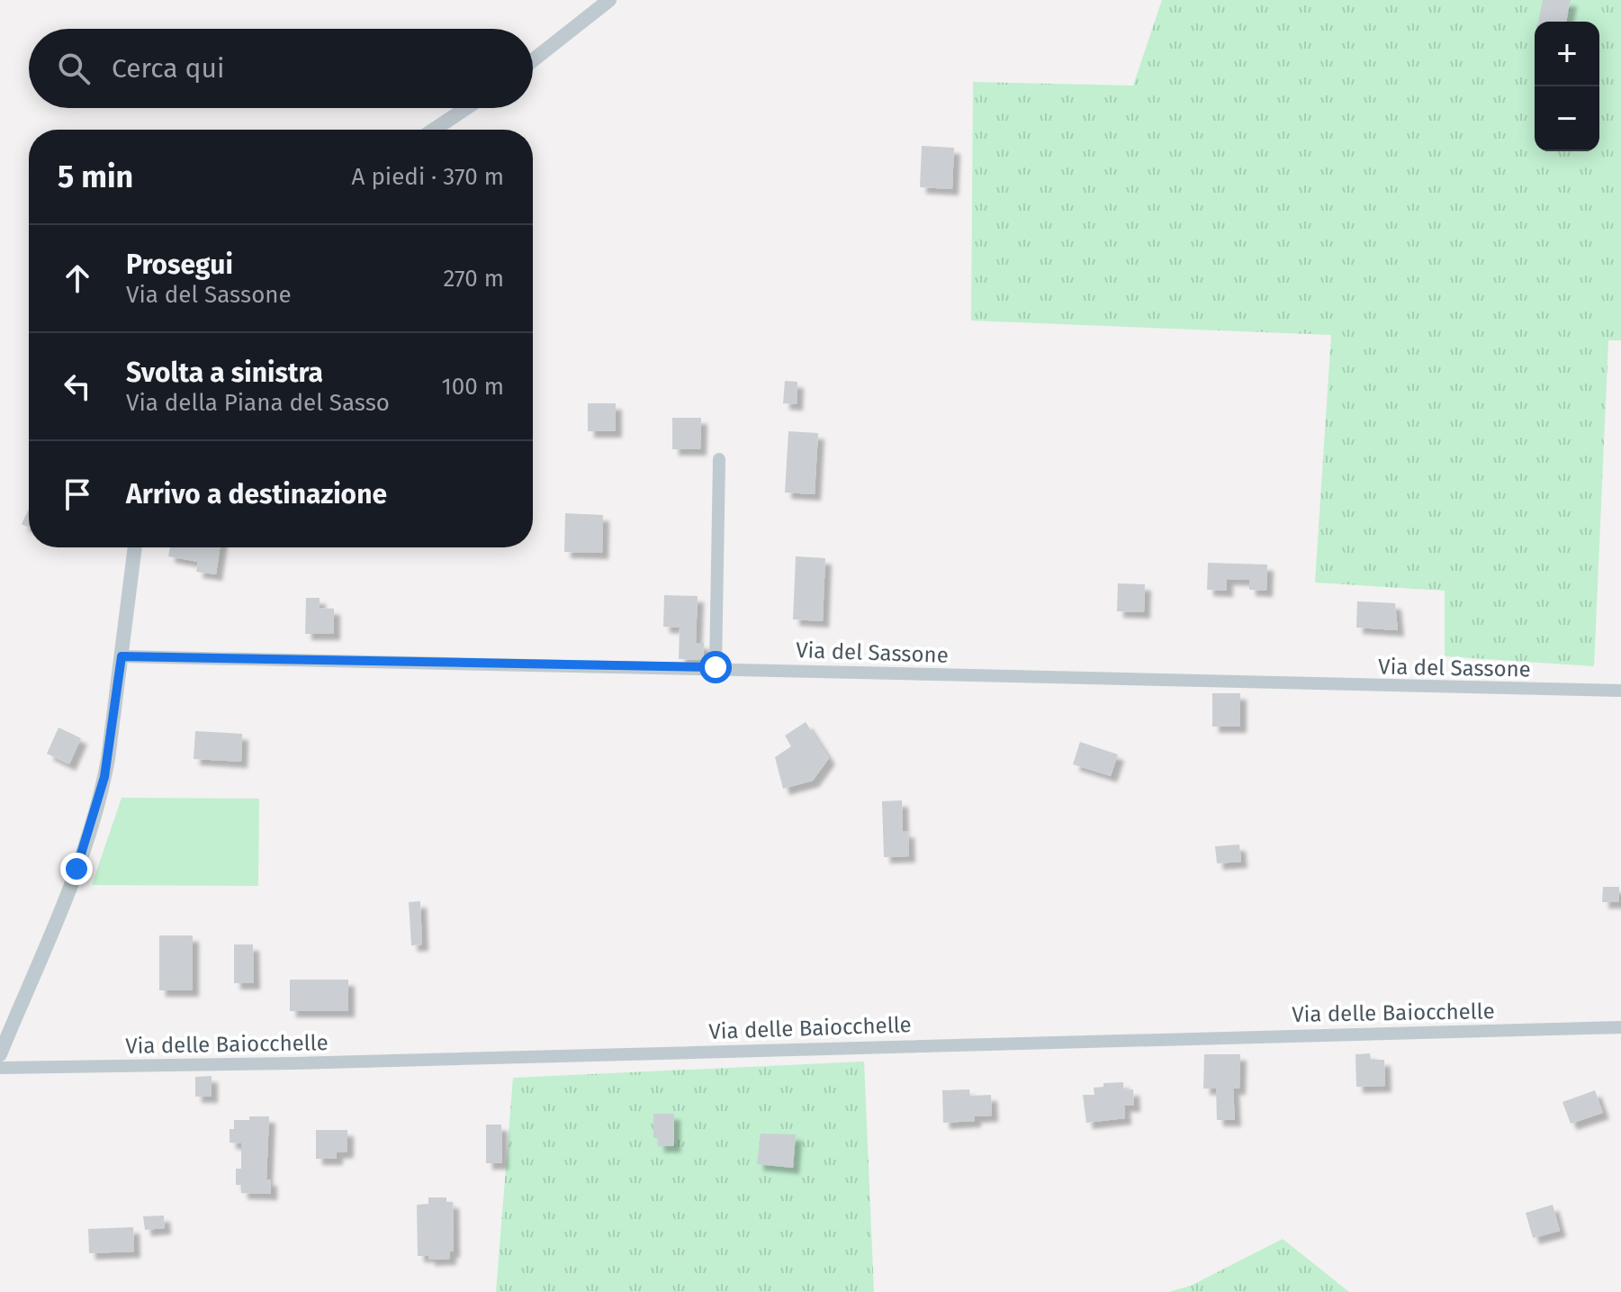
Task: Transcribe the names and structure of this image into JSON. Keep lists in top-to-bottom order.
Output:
{
  "streets": {
    "street": ["Via del Sassone", "Via delle Baiocchelle"]
  },
  "page": {
    "map_buttons": ["+", "−"],
    "search": "Cerca qui",
    "heading": ["5 min", "A piedi · 370 m"],
    "list": [
      ["Prosegui", "Via del Sassone", "270 m"],
      ["Svolta a sinistra", "Via della Piana del Sasso", "100 m"],
      "Arrivo a destinazione"
    ]
  }
}
